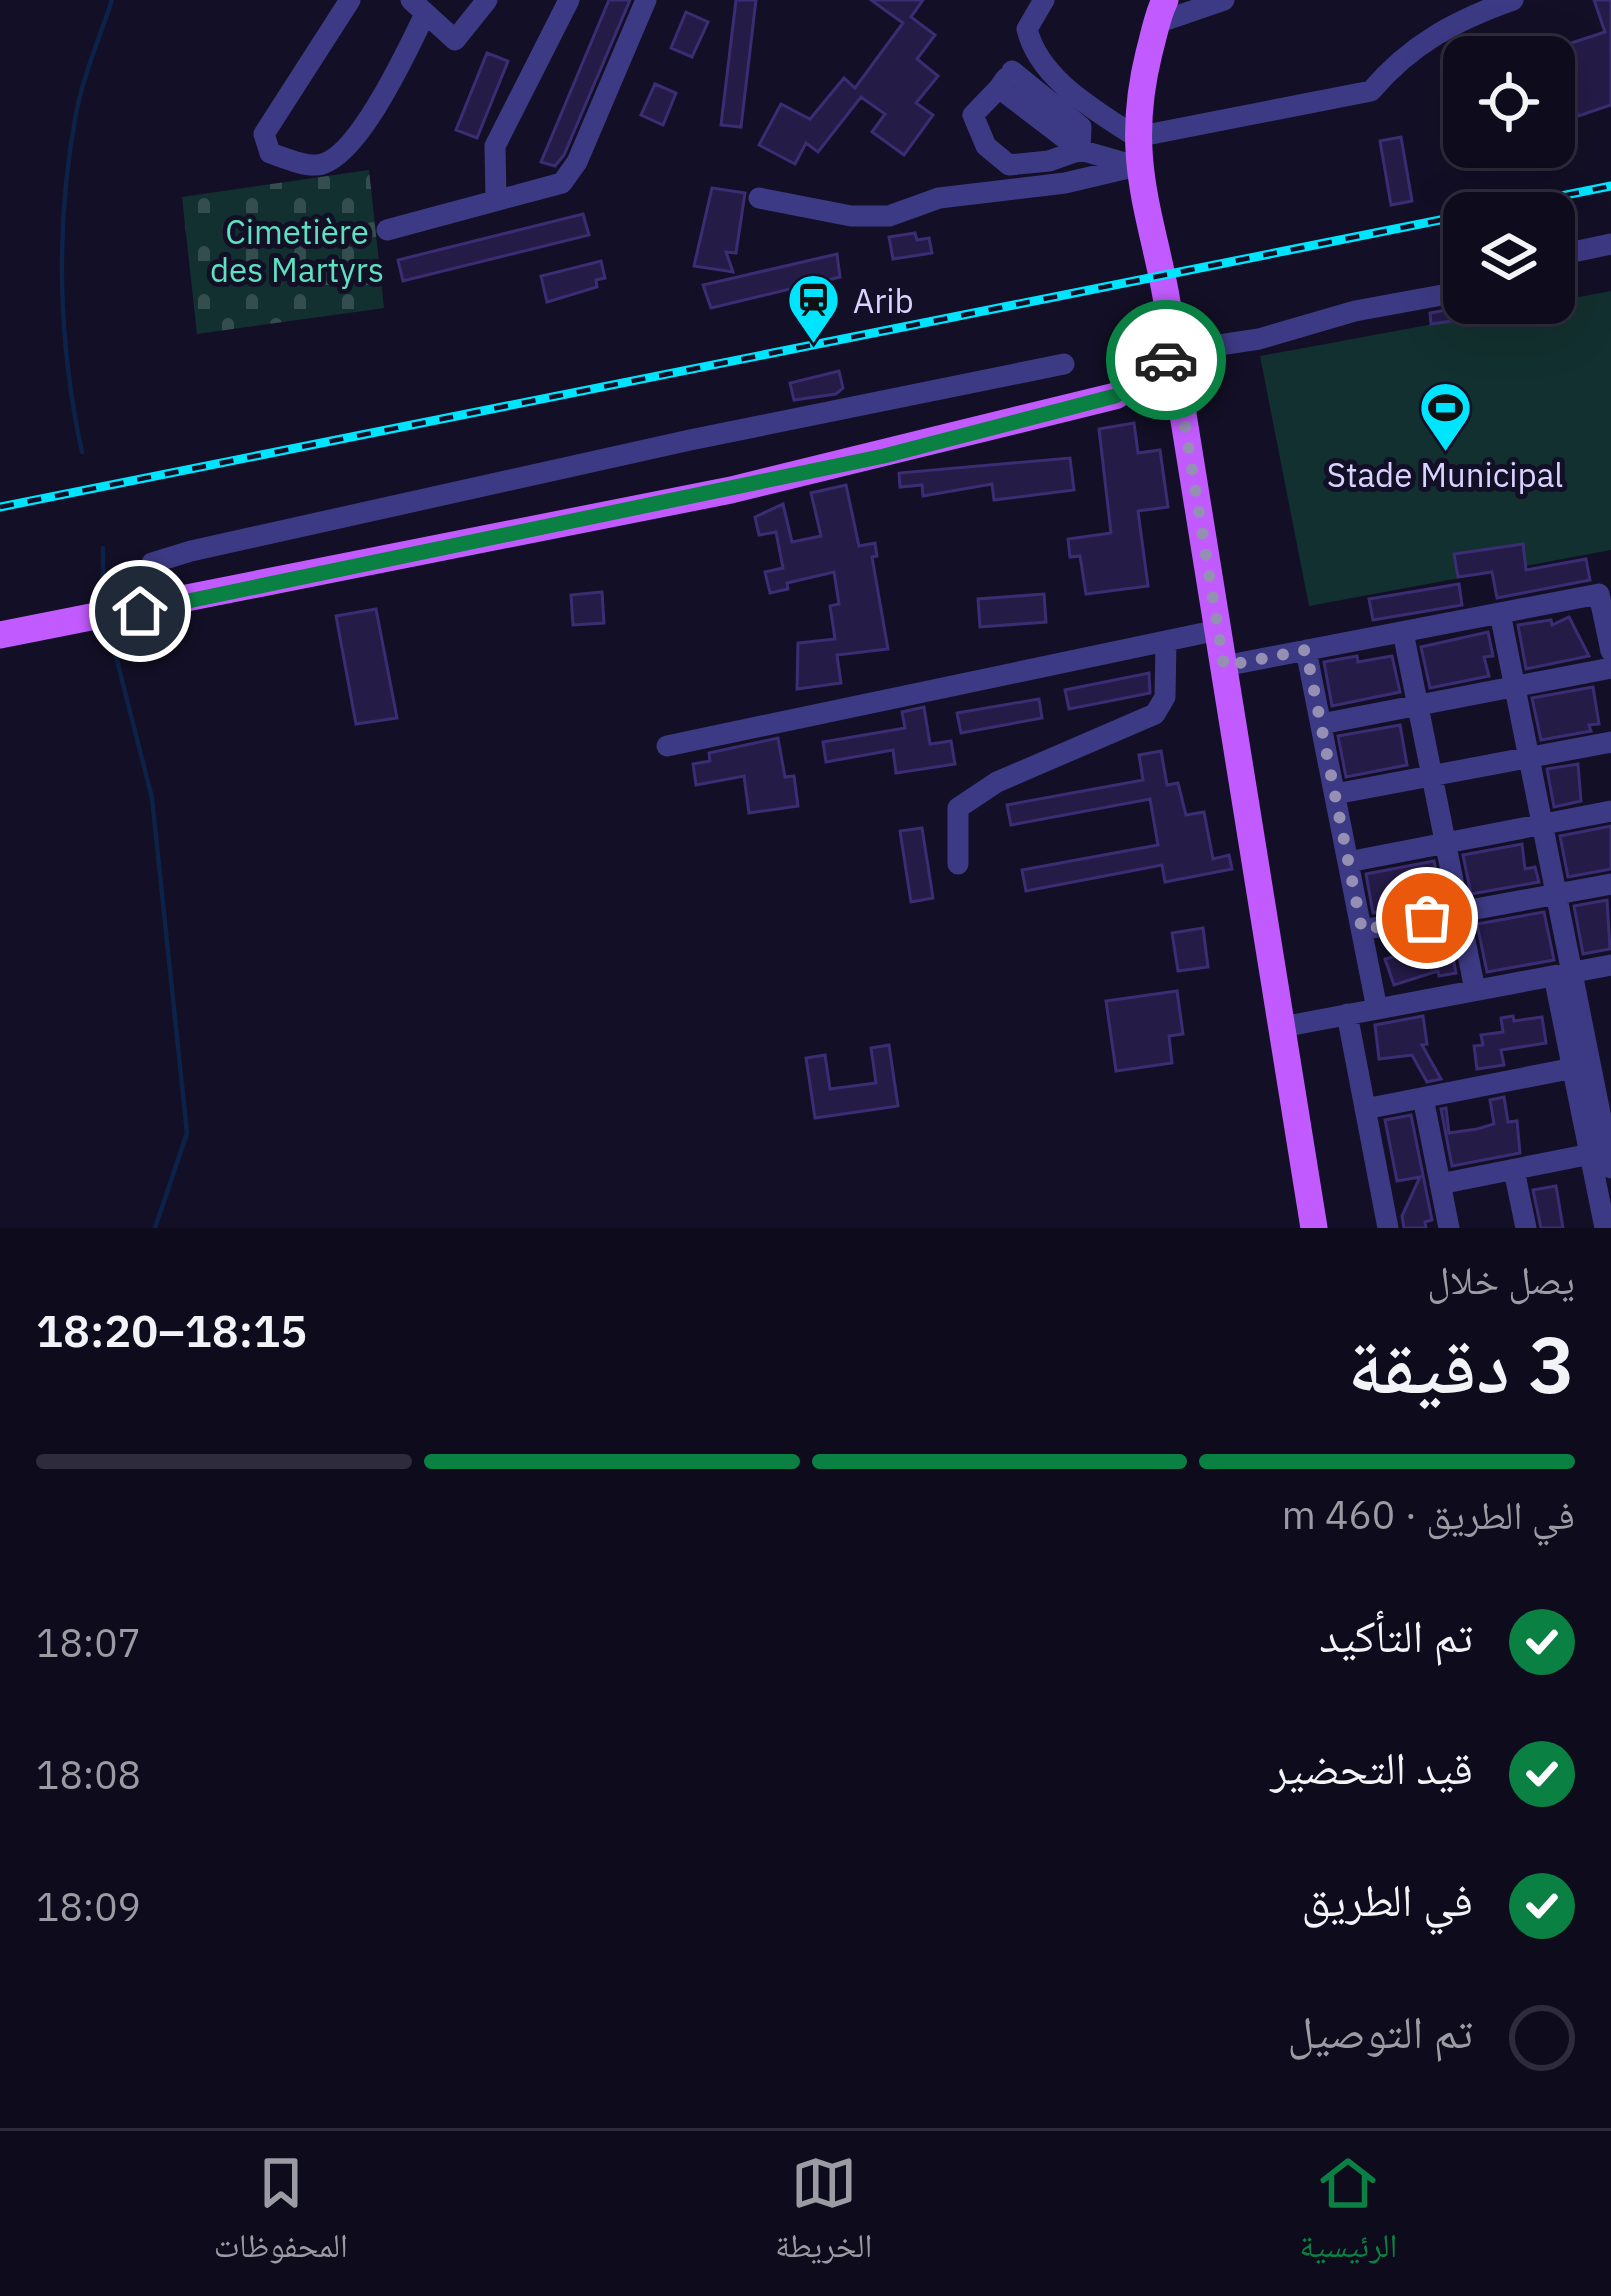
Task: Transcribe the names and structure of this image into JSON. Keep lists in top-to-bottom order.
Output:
{
  "parks": ["Cimetière des Martyrs"],
  "places": {
    "station": ["Arib"],
    "sports": ["Stade Municipal"]
  },
  "page": {
    "heading": ["3 دقيقة", "يصل خلال", "18:15–18:20"],
    "bar": "في الطريق · 460 m",
    "list": [
      ["تم التأكيد", "18:07"],
      ["قيد التحضير", "18:08"],
      ["في الطريق", "18:09"],
      "تم التوصيل"
    ],
    "tabs": ["الرئيسية", "الخريطة", "المحفوظات"]
  }
}
